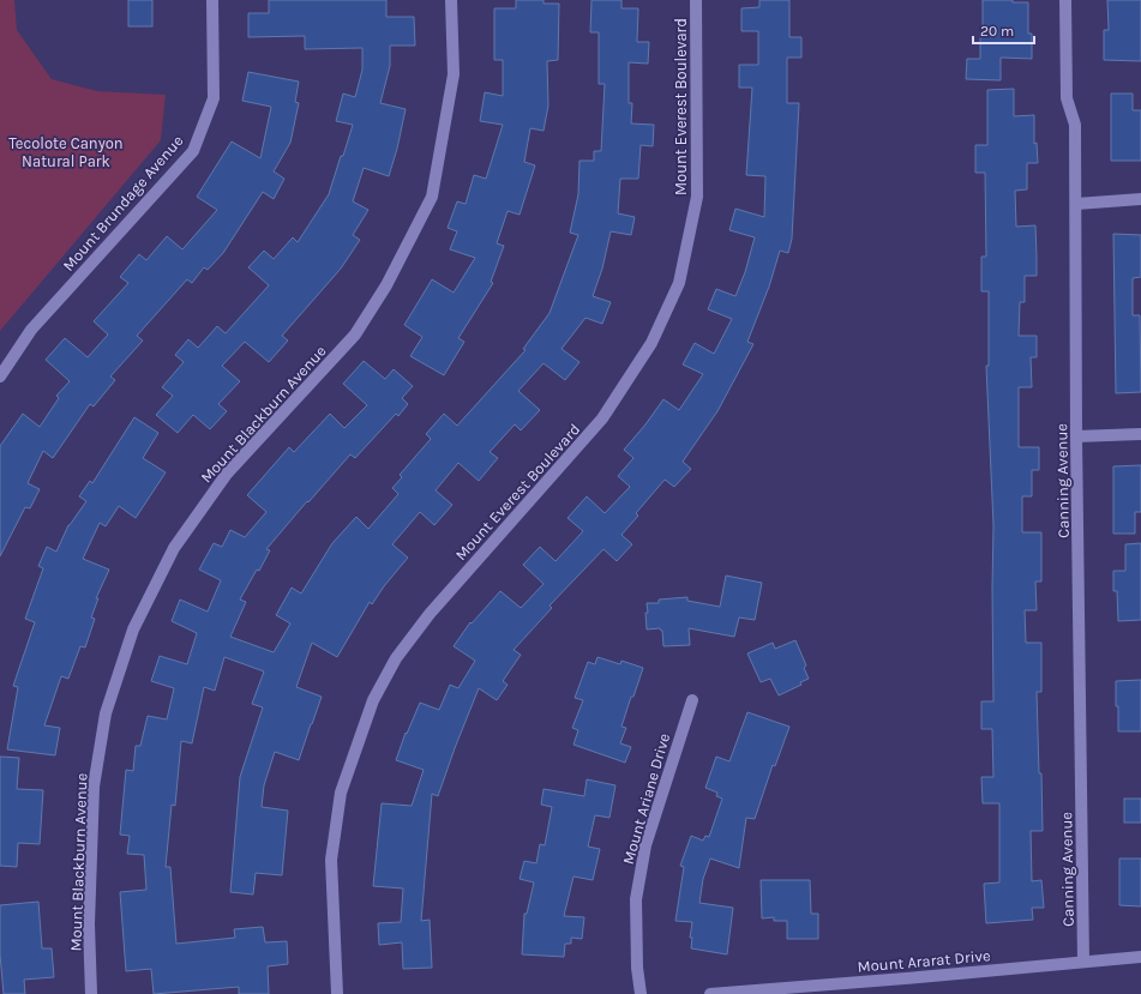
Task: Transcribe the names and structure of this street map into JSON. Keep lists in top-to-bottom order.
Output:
{
  "streets": {
    "street": [
      "Mount Everest Boulevard",
      "Mount Brundage Avenue",
      "Mount Blackburn Avenue",
      "Canning Avenue",
      "Mount Ariane Drive",
      "Mount Ararat Drive"
    ]
  },
  "crossings": [
    ["Canning Avenue", "Mount Ararat Drive"]
  ],
  "parks": ["Tecolote Canyon Natural Park"],
  "scale_bar": "20 m"
}
